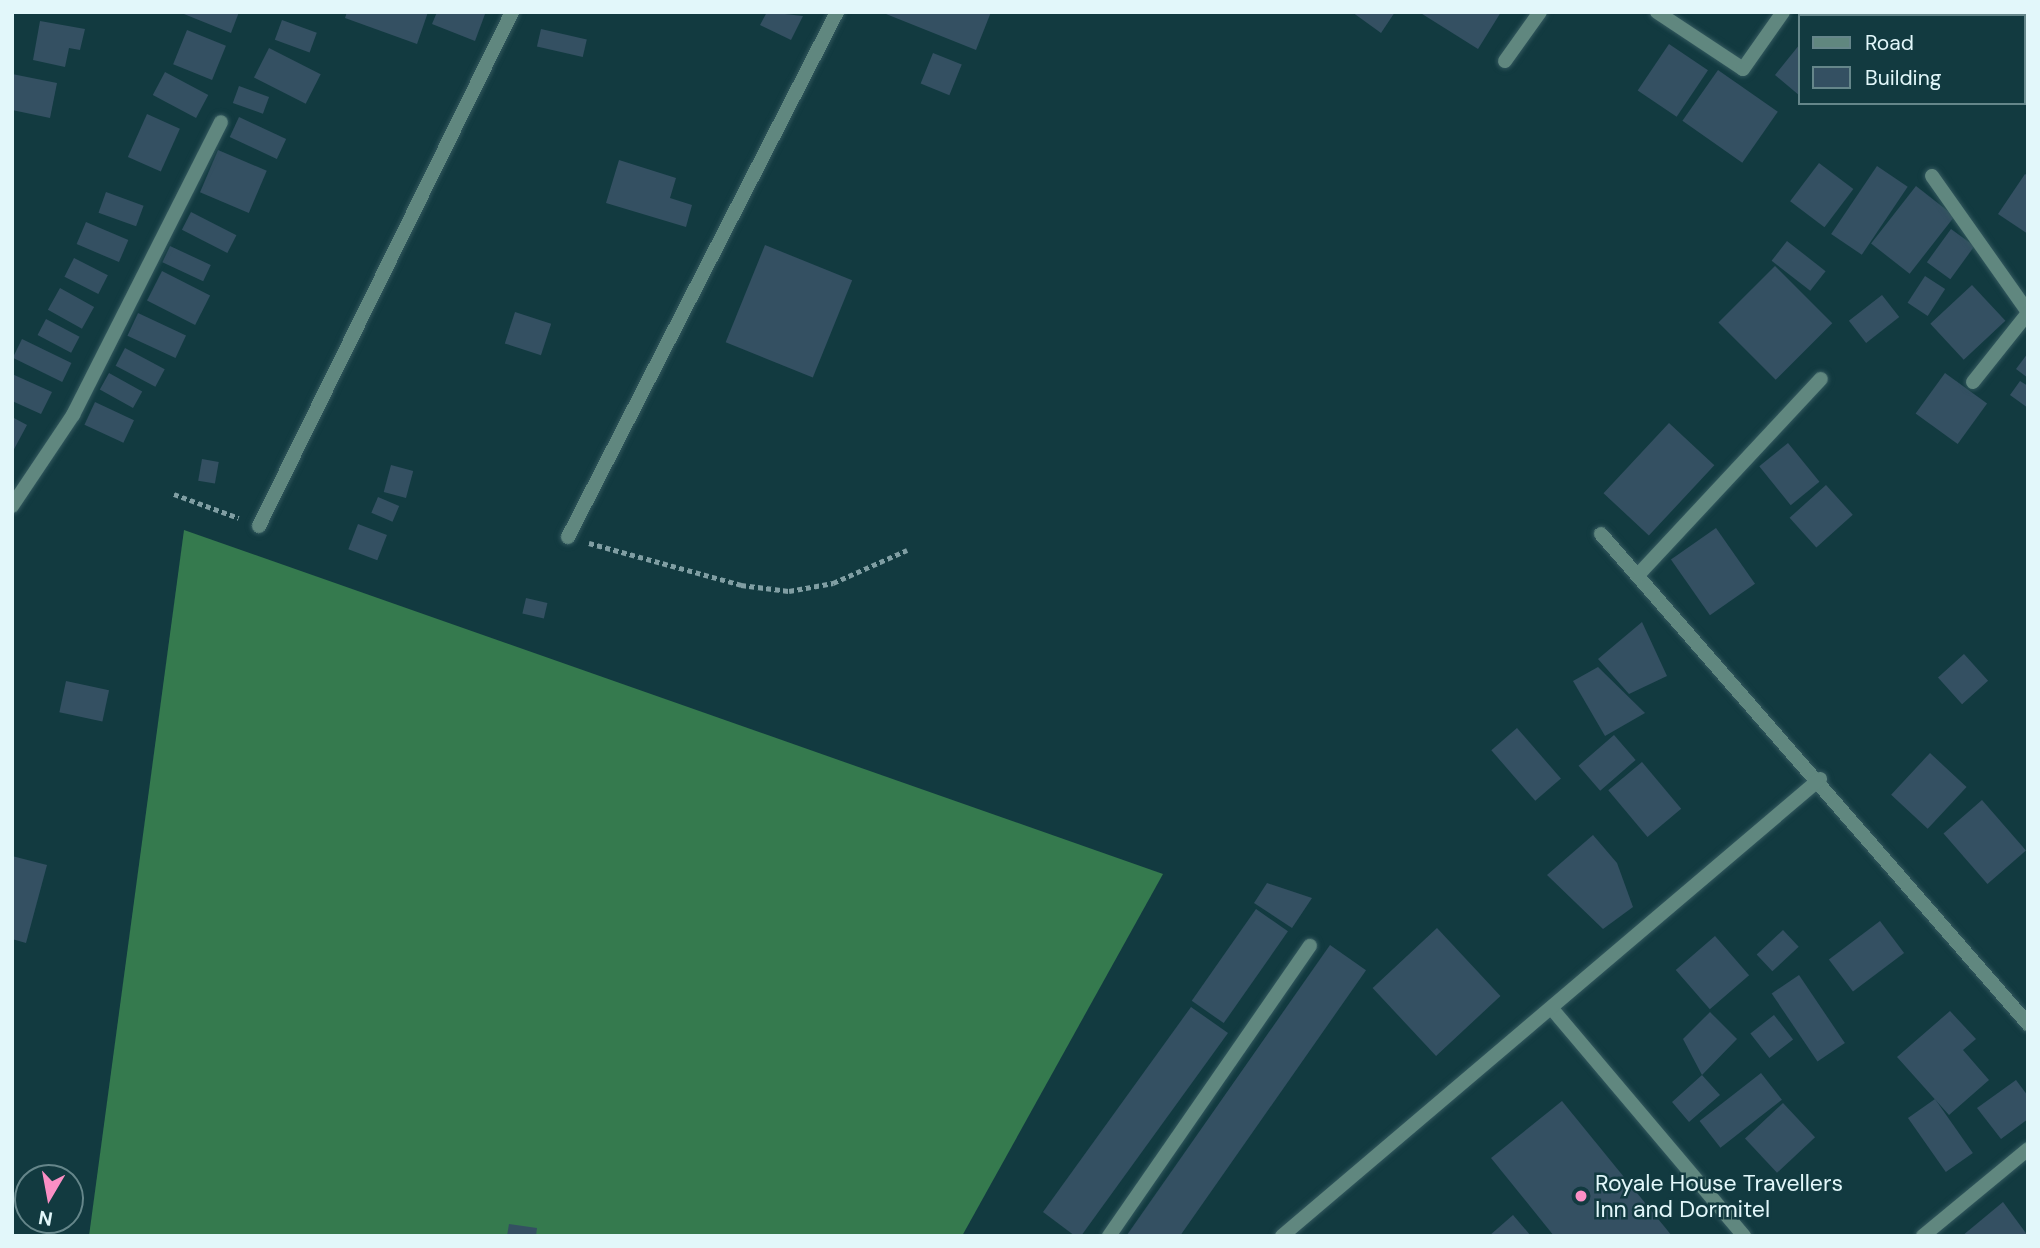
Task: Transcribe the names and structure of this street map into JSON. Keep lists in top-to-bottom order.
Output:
{
  "places": ["Royale House Travellers Inn and Dormitel"],
  "legend": ["Road", "Building"],
  "north": "bottom"
}
